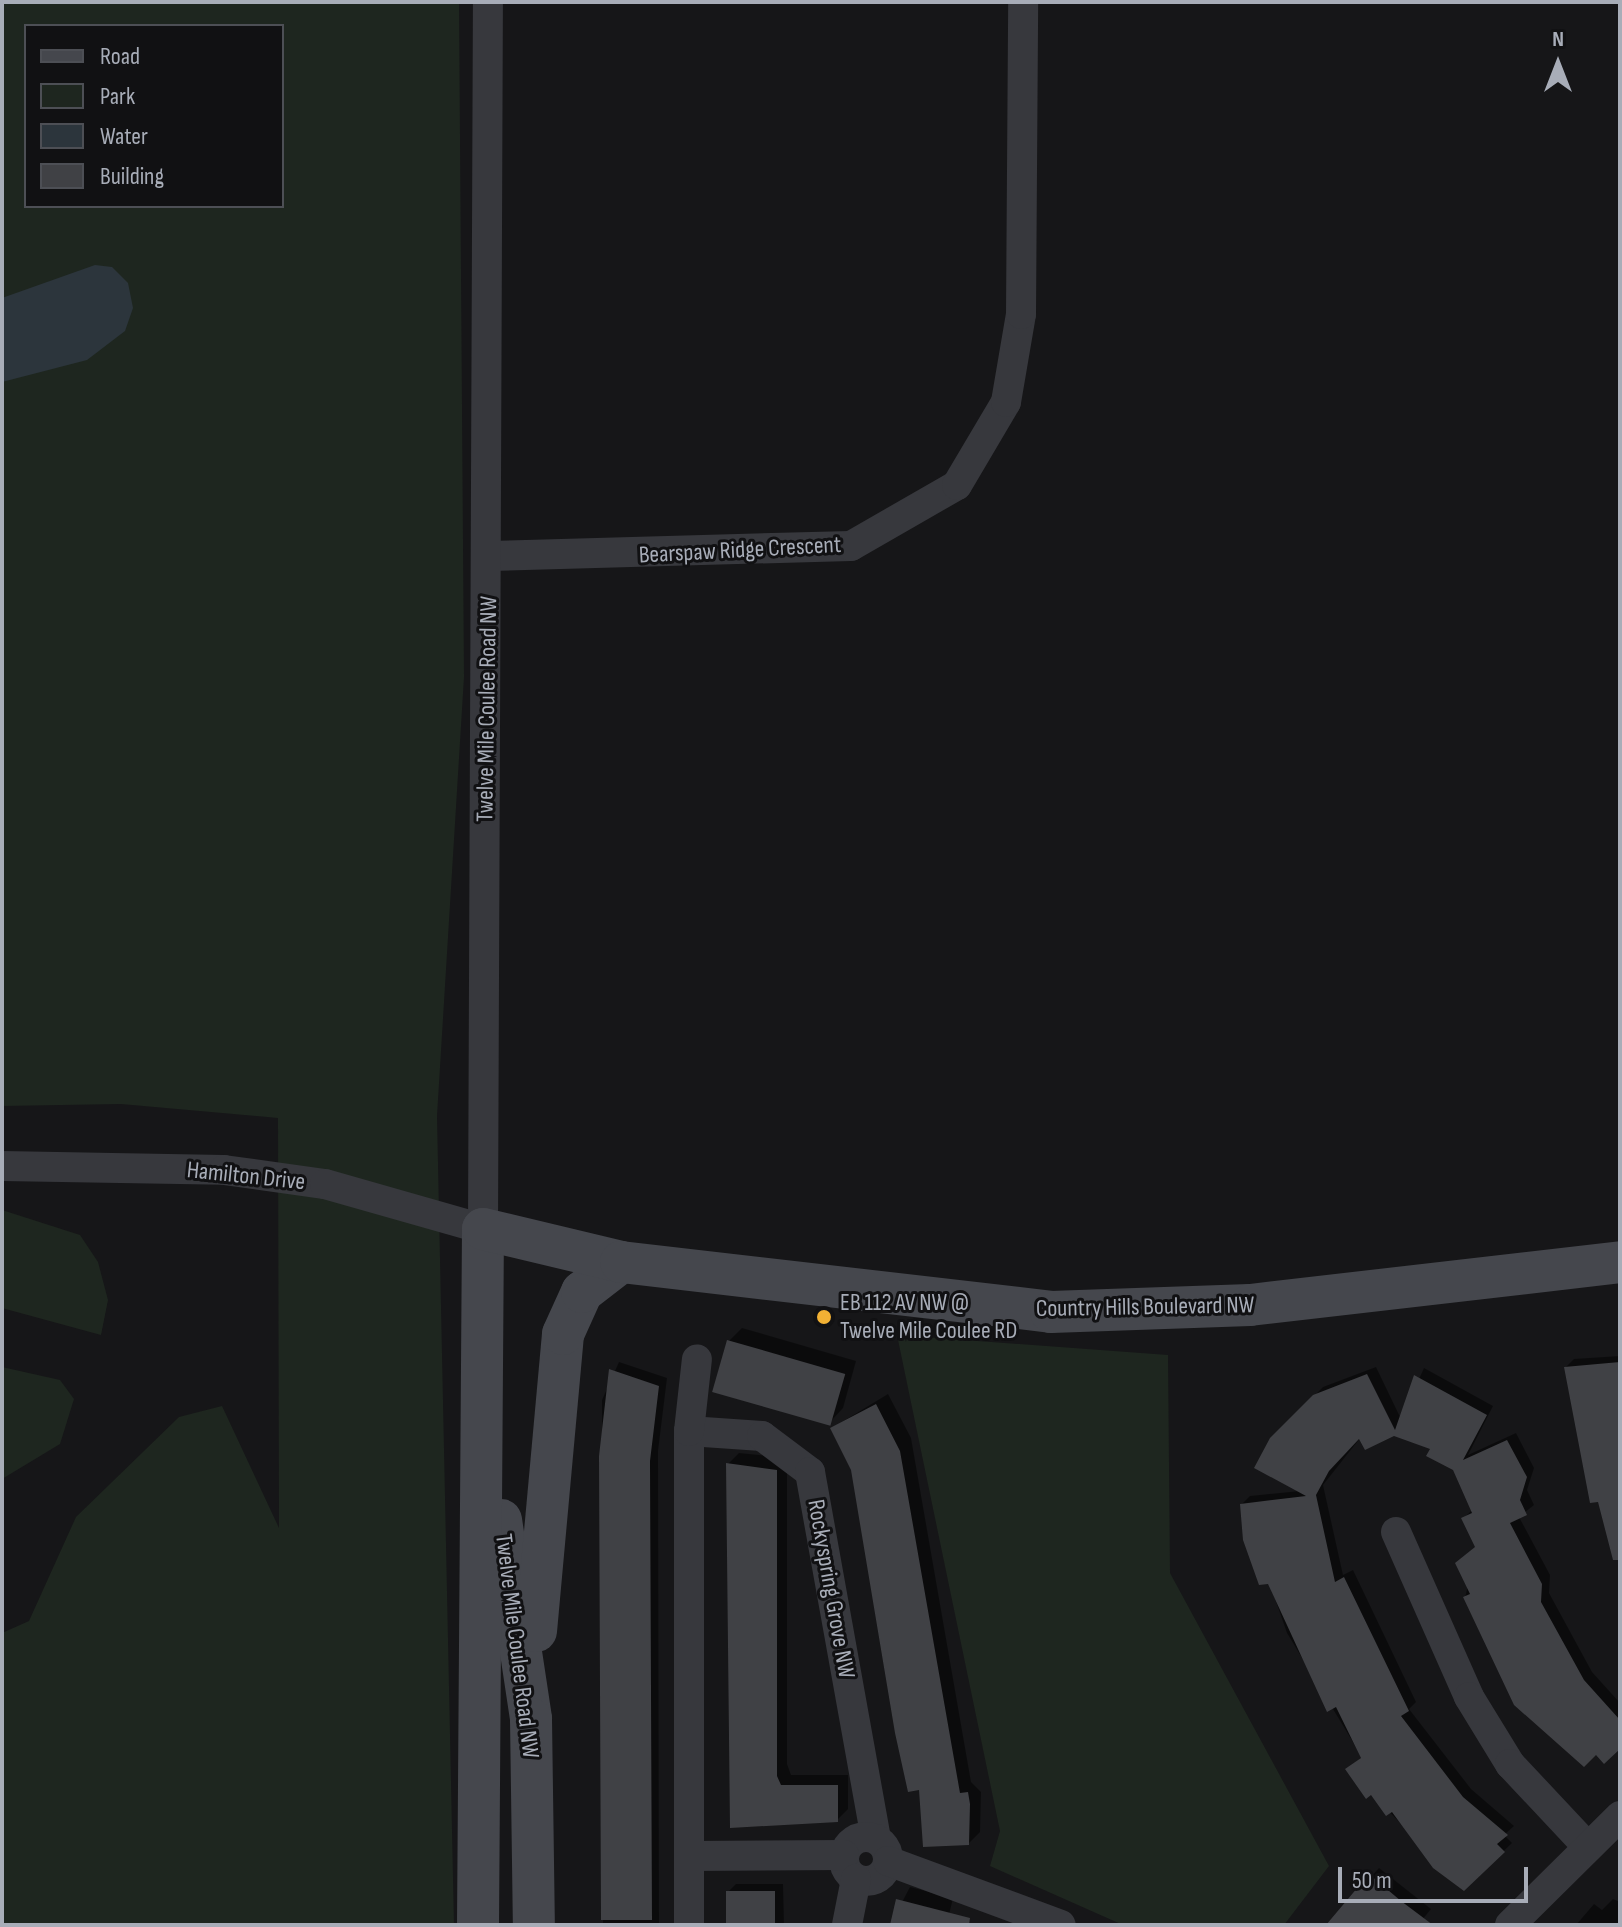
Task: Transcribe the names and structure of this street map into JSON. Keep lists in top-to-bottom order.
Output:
{
  "streets": {
    "main road": ["Twelve Mile Coulee Road NW", "Country Hills Boulevard NW"],
    "street": ["Bearspaw Ridge Crescent", "Hamilton Drive", "Rockyspring Grove NW"]
  },
  "crossings": [
    ["Bearspaw Ridge Crescent", "Twelve Mile Coulee Road NW"],
    ["Twelve Mile Coulee Road NW", "Hamilton Drive"],
    ["Twelve Mile Coulee Road NW", "Country Hills Boulevard NW"],
    ["Hamilton Drive", "Country Hills Boulevard NW"]
  ],
  "places": ["EB 112 AV NW @ Twelve Mile Coulee RD"],
  "legend": [
    "Road",
    "Park",
    "Water",
    "Building"
  ],
  "scale_bar": "50 m",
  "north": "top"
}
